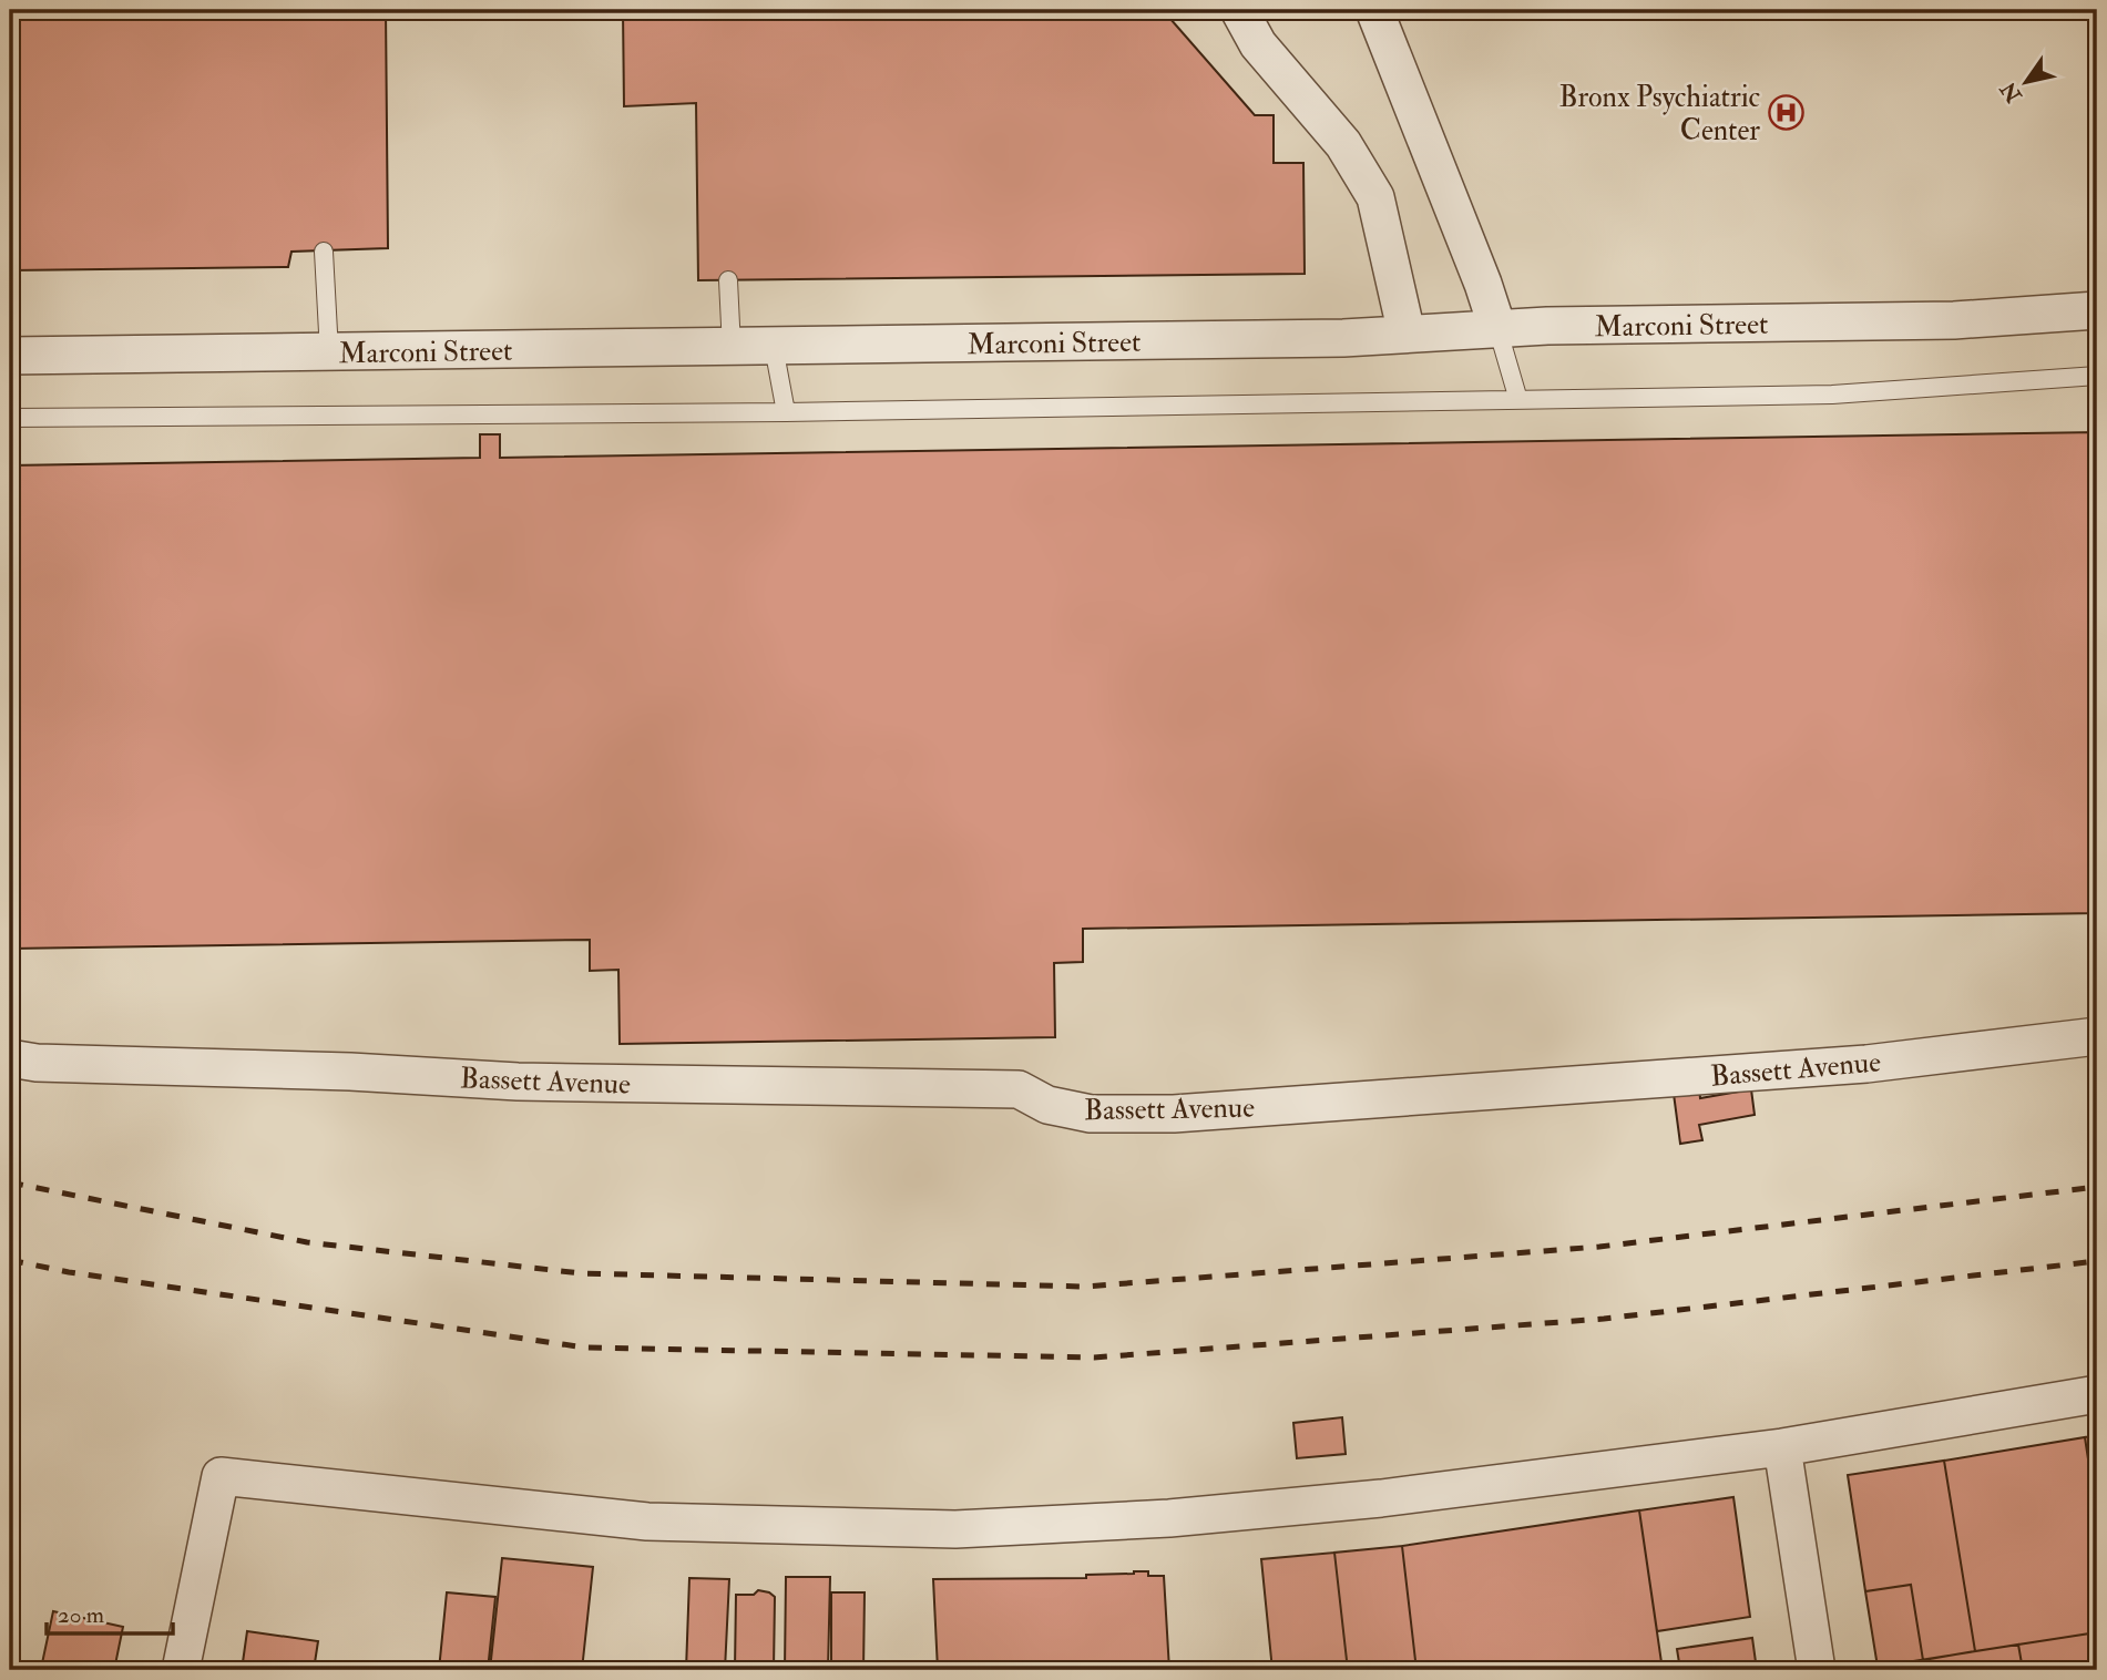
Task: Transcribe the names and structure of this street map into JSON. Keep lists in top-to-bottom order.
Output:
{
  "streets": {
    "street": ["Marconi Street", "Bassett Avenue"]
  },
  "places": {
    "hospital": ["Bronx Psychiatric Center"]
  },
  "scale_bar": "20 m",
  "north": "bottom left"
}
